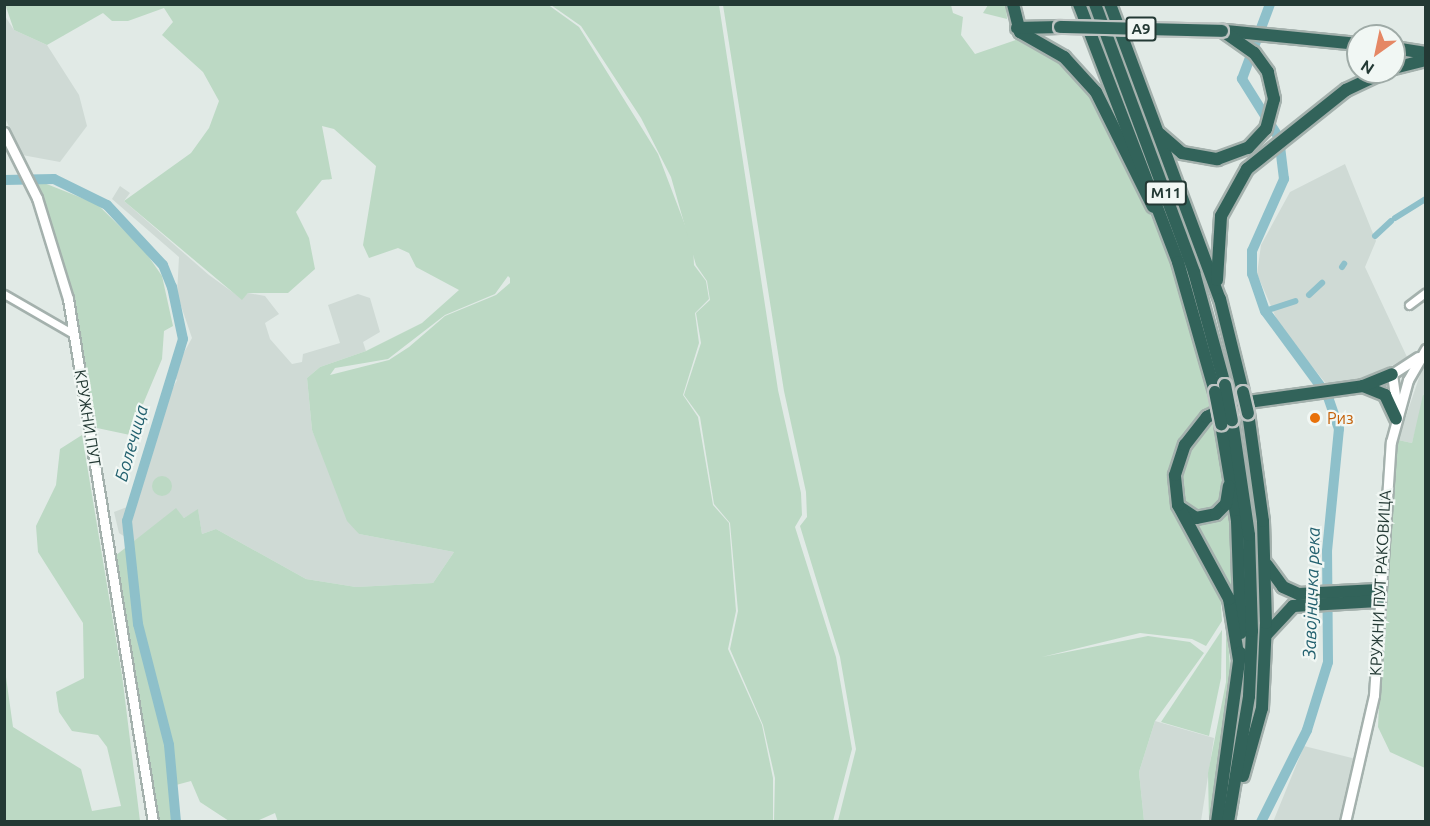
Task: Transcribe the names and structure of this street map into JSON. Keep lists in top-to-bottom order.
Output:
{
  "streets": {
    "highway": ["A9", "M11"],
    "main road": ["КРУЖНИ ПУТ", "КРУЖНИ ПУТ РАКОВИЦА"]
  },
  "water": ["Болечица", "Завојничка река"],
  "places": ["Риз"],
  "north": "bottom left"
}
